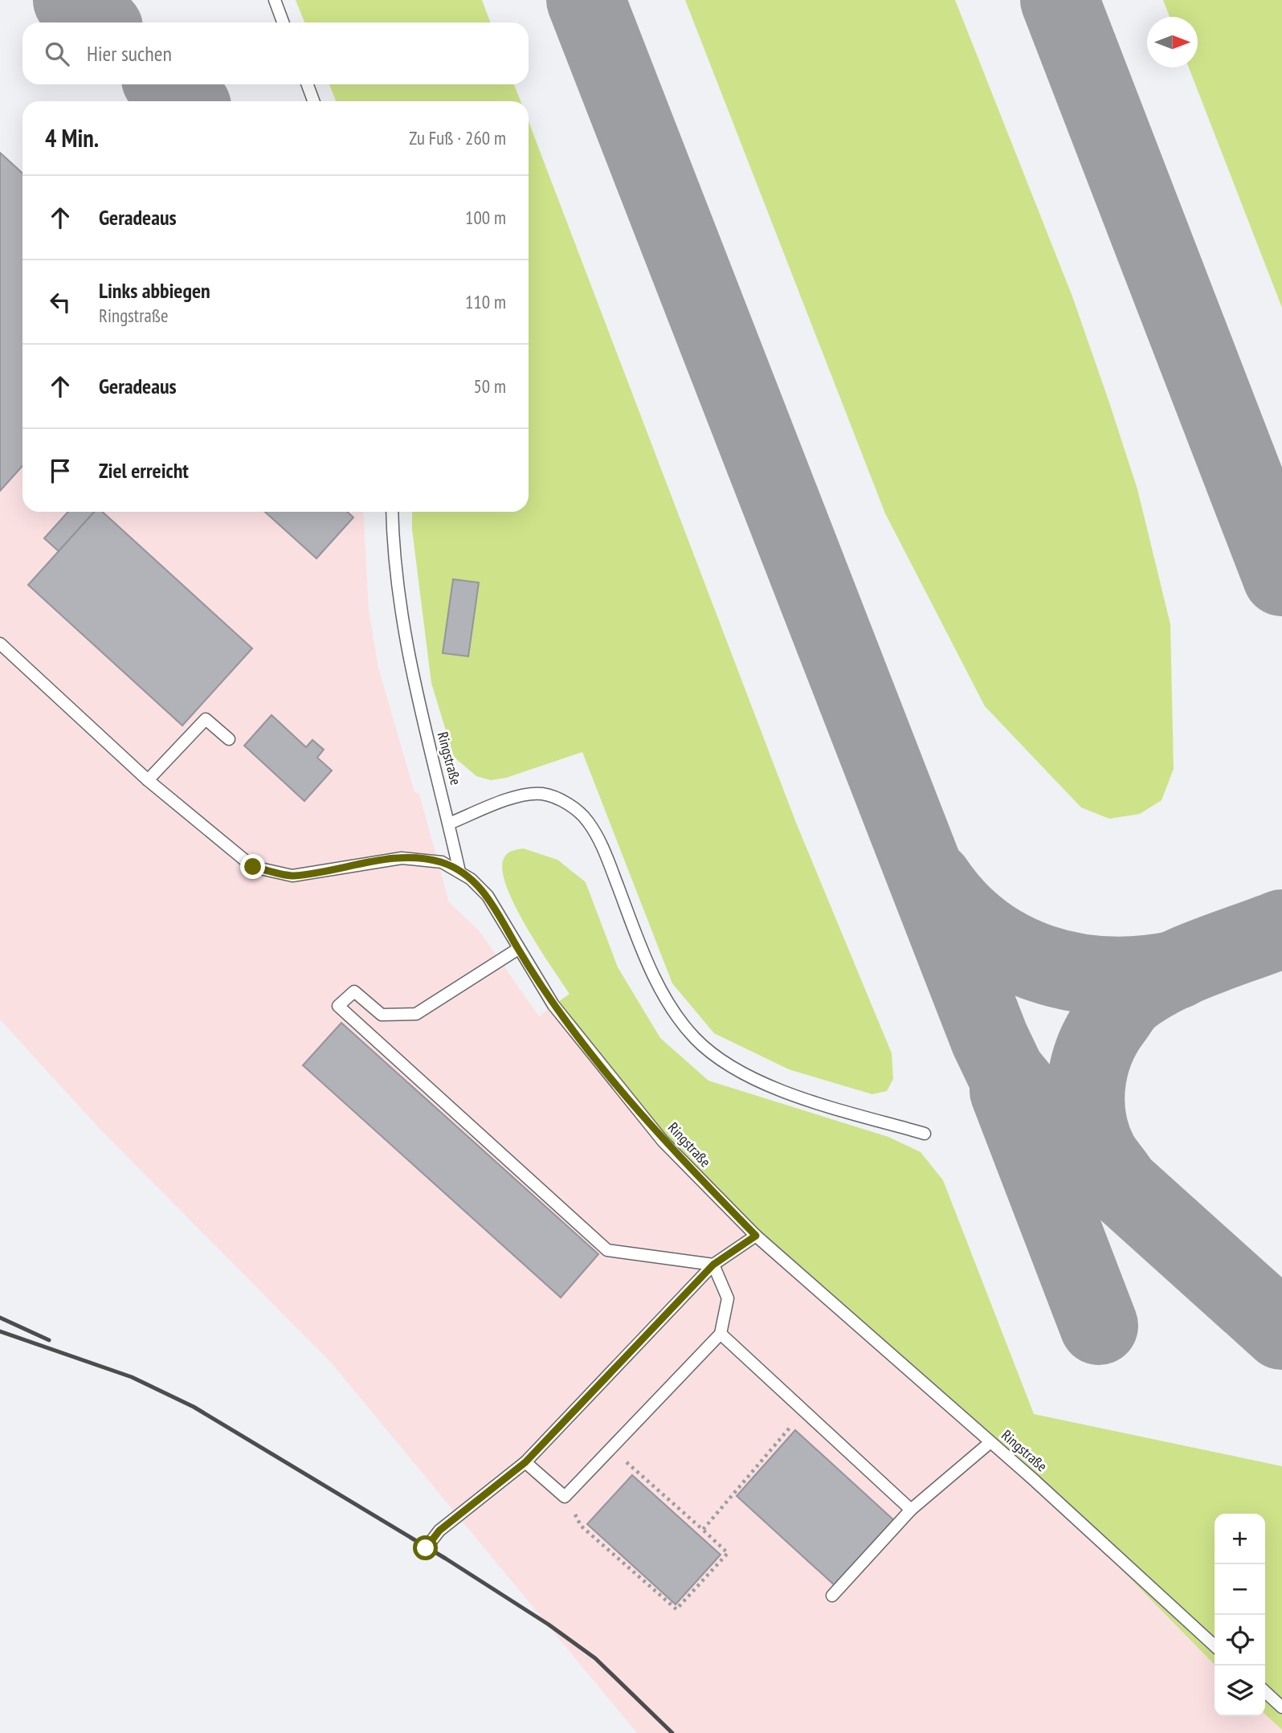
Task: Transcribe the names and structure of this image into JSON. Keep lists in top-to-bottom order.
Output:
{
  "streets": {
    "lane": ["Ringstraße"]
  },
  "north": "right",
  "page": {
    "search": "Hier suchen",
    "heading": ["4 Min.", "Zu Fuß · 260 m"],
    "list": [
      ["Geradeaus", "100 m"],
      ["Links abbiegen", "Ringstraße", "110 m"],
      ["Geradeaus", "50 m"],
      "Ziel erreicht"
    ],
    "map_buttons": ["+", "−"]
  }
}
